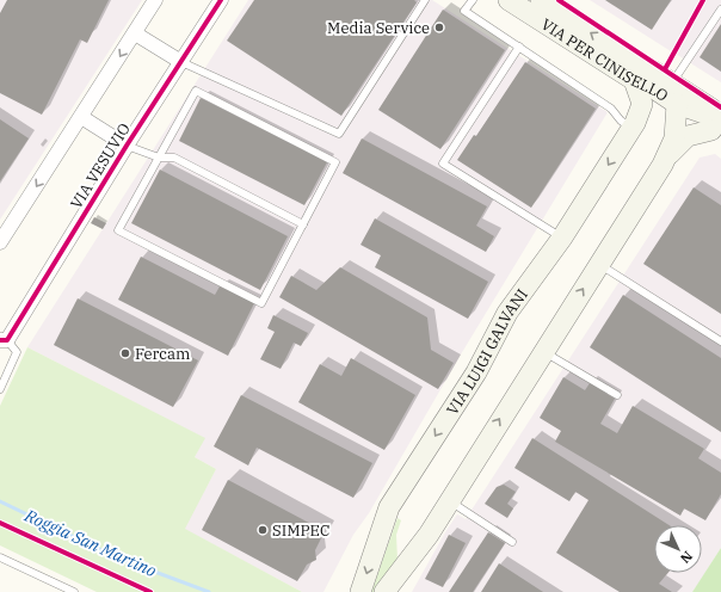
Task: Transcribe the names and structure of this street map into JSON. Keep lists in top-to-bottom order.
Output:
{
  "streets": {
    "main road": ["VIA PER CINISELLO", "VIA LUIGI GALVANI"],
    "street": ["VIA VESUVIO"]
  },
  "crossings": [
    ["VIA PER CINISELLO", "VIA LUIGI GALVANI"]
  ],
  "water": ["Roggia San Martino"],
  "places": ["Media Service", "Fercam", "SIMPEC"],
  "north": "bottom right"
}
